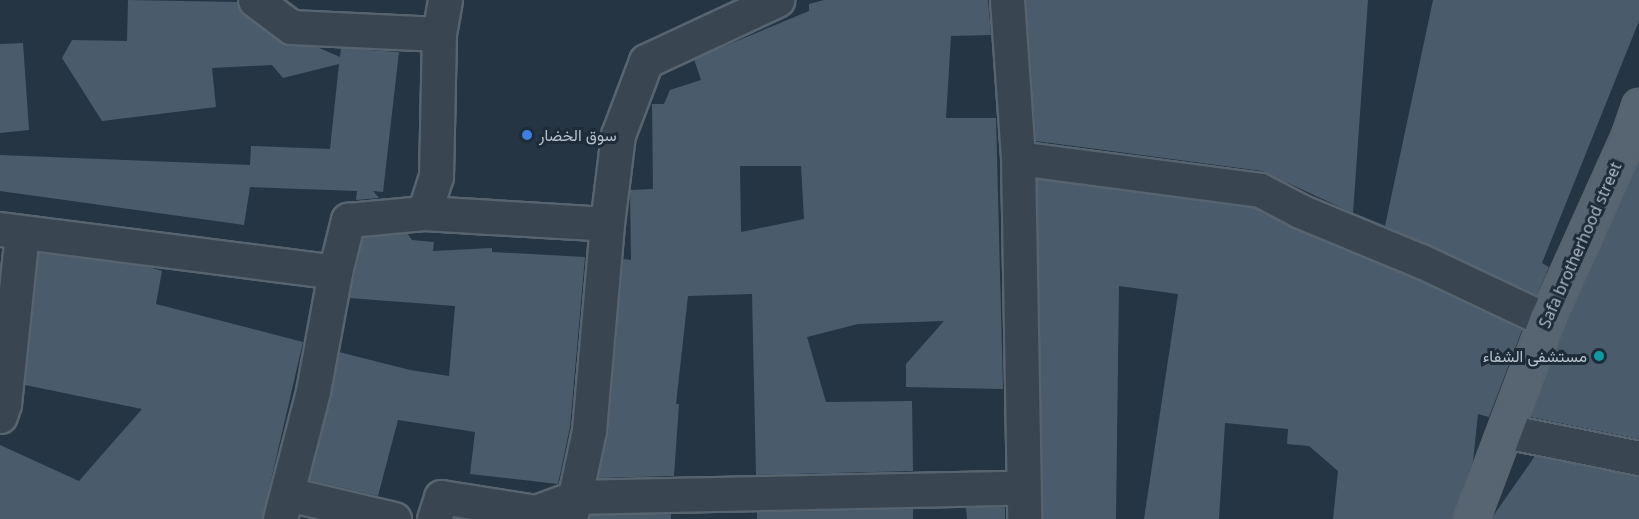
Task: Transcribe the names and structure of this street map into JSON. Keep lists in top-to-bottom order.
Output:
{
  "streets": {
    "main road": ["Safa brotherhood street"]
  },
  "places": ["سوق الخضار", "مستشفى الشفاء"]
}
